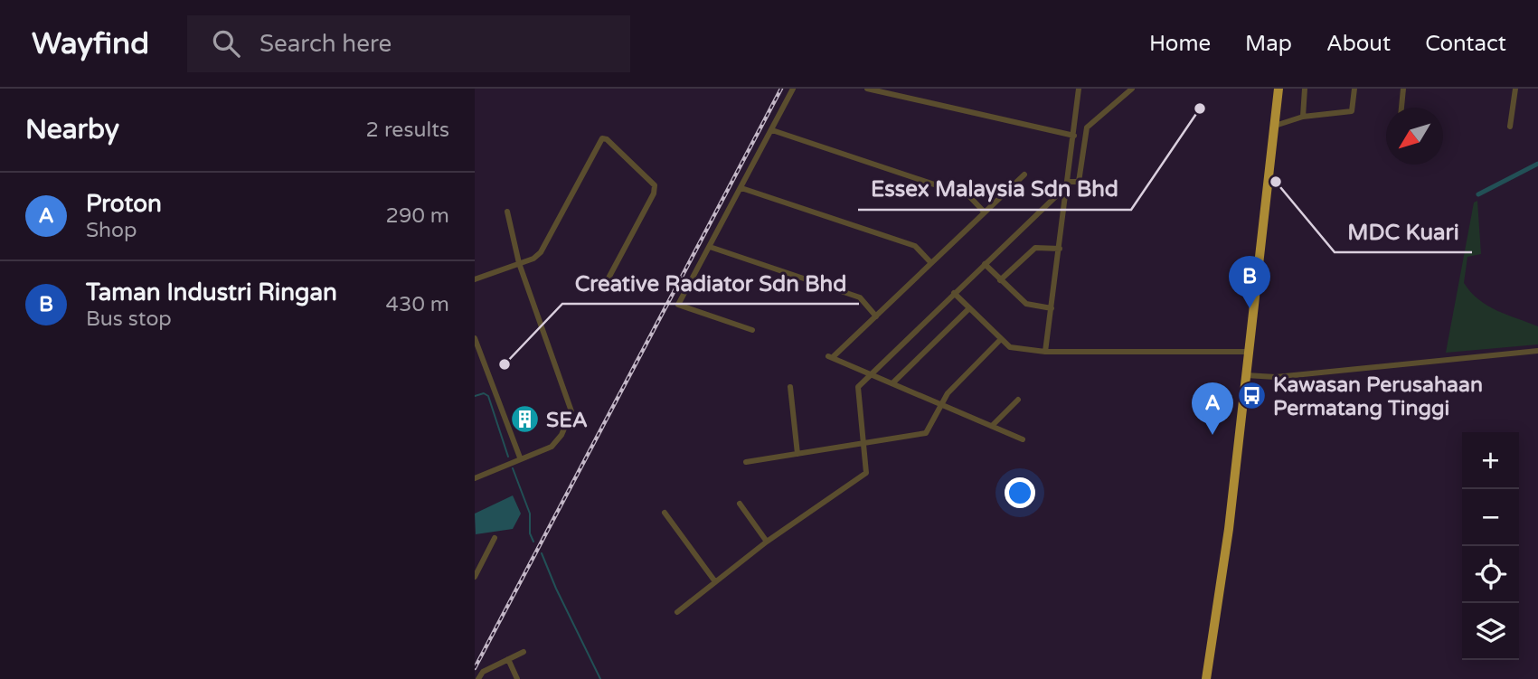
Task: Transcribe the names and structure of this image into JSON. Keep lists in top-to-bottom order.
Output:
{
  "places": {
    "other": ["Essex Malaysia Sdn Bhd", "MDC Kuari", "Creative Radiator Sdn Bhd"],
    "bus stop": ["Kawasan Perusahaan Permatang Tinggi"],
    "building": ["SEA"]
  },
  "north": "bottom left",
  "page": {
    "header": "Wayfind",
    "search": "Search here",
    "nav": [
      "Home",
      "Map",
      "About",
      "Contact"
    ],
    "heading": ["Nearby", "2 results"],
    "list": [
      {
        "mark": "A",
        "name": "Proton",
        "note": "Shop",
        "value": "290 m"
      },
      {
        "mark": "B",
        "name": "Taman Industri Ringan",
        "note": "Bus stop",
        "value": "430 m"
      }
    ],
    "pins": ["B", "A"],
    "map_buttons": ["+", "−"]
  }
}
